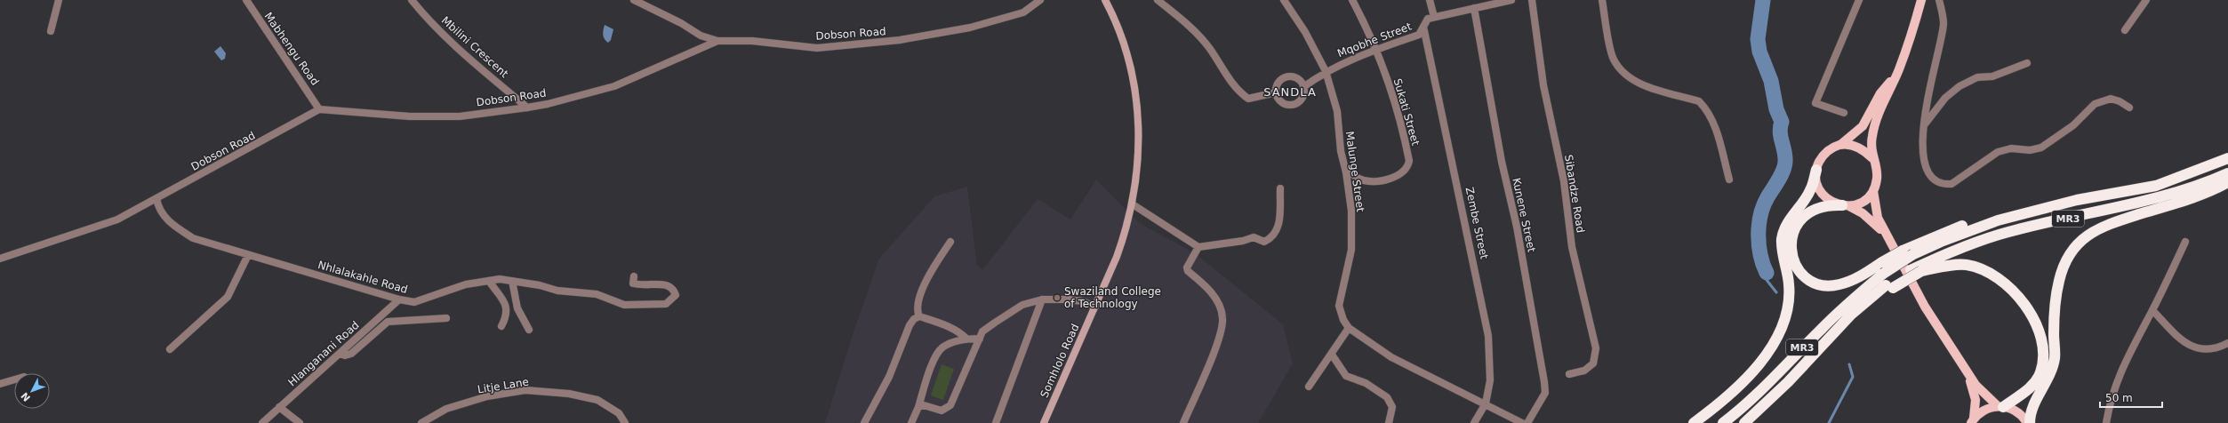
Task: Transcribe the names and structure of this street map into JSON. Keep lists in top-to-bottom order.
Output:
{
  "streets": {
    "highway": ["MR3"],
    "main road": ["Somhlolo Road"],
    "street": [
      "Dobson Road",
      "Mqobhe Street",
      "Mbilini Crescent",
      "Mabhengu Road",
      "Sukati Street",
      "Malunge Street",
      "Sibandze Road",
      "Kunene Street",
      "Zembe Street",
      "Nhlalakahle Road",
      "Hlanganani Road",
      "Litje Lane"
    ]
  },
  "crossings": [
    ["Dobson Road", "Mbilini Crescent"],
    ["Dobson Road", "Mabhengu Road"],
    ["Dobson Road", "Nhlalakahle Road"],
    ["Mqobhe Street", "Sukati Street"],
    ["Mqobhe Street", "Malunge Street"],
    ["Mqobhe Street", "Kunene Street"],
    ["Mqobhe Street", "Zembe Street"],
    ["Sukati Street", "Malunge Street"],
    ["Malunge Street", "Zembe Street"],
    ["Nhlalakahle Road", "Hlanganani Road"]
  ],
  "districts": ["SANDLA"],
  "places": ["Swaziland College of Technology"],
  "scale_bar": "50 m",
  "north": "bottom left"
}
